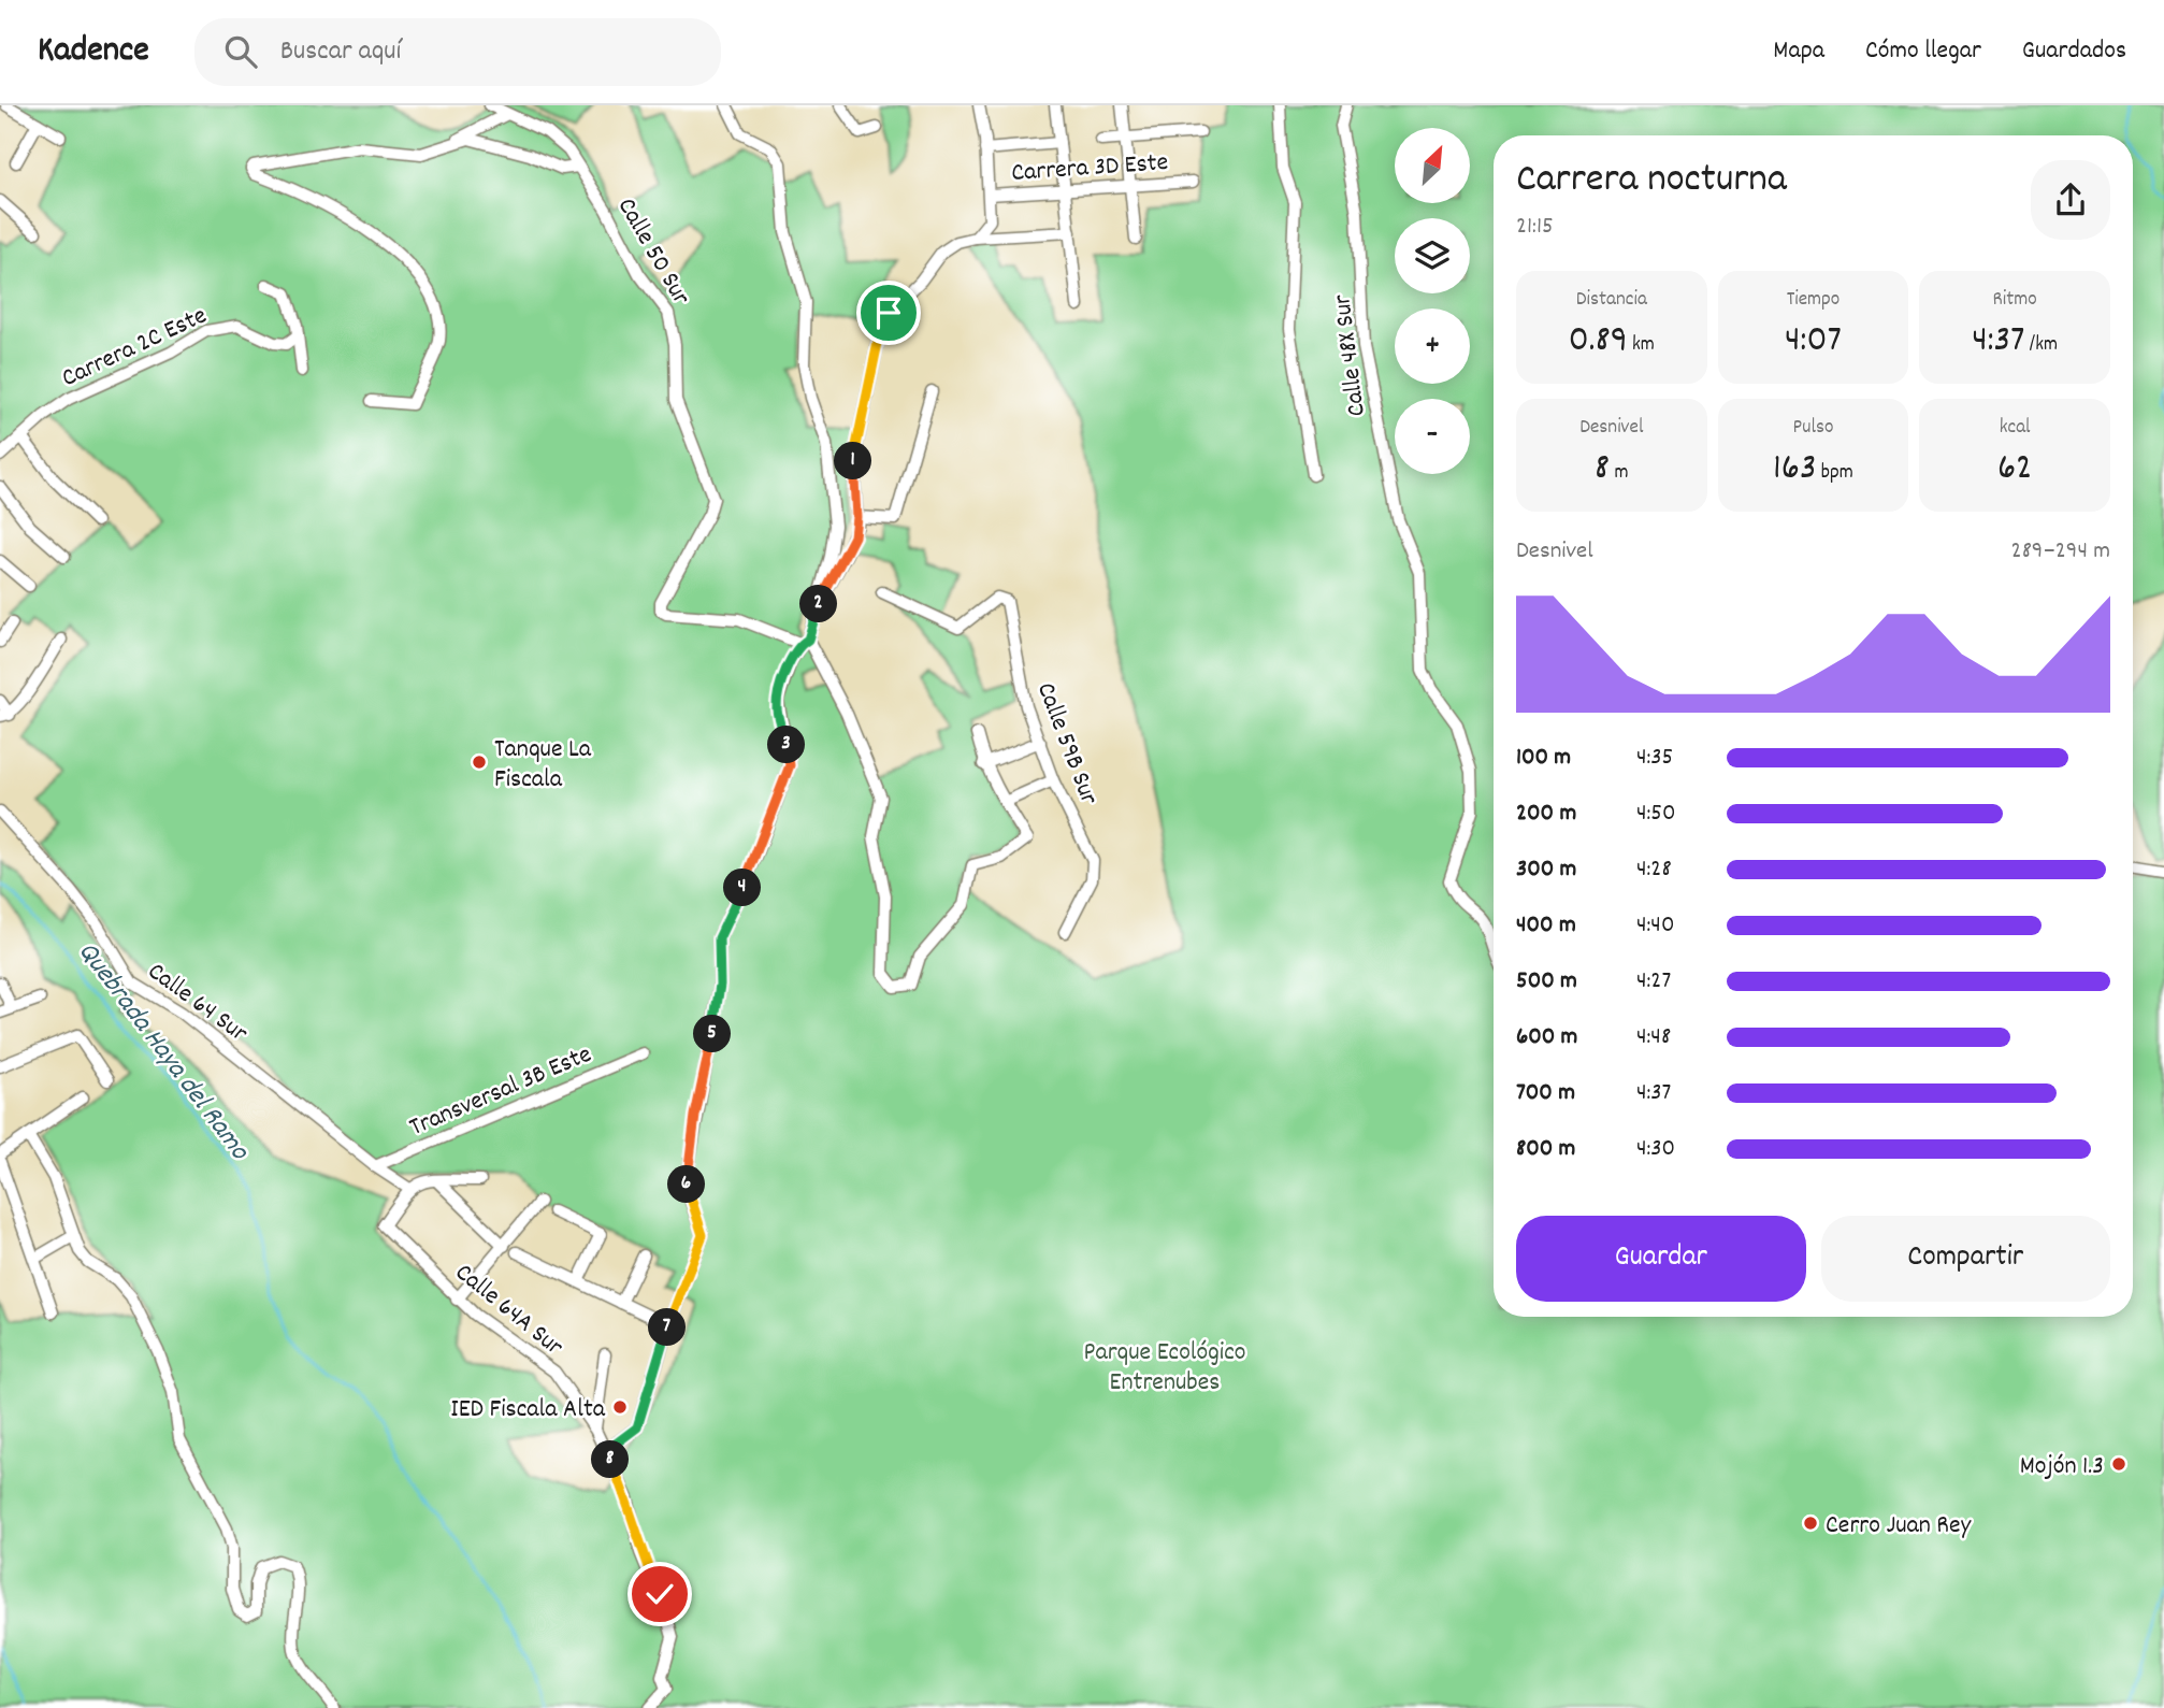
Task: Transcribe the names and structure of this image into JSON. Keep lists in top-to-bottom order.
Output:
{
  "streets": {
    "street": [
      "Carrera 3D Este",
      "Calle 50 Sur",
      "Carrera 2C Este",
      "Calle 48X Sur",
      "Calle 59B Sur",
      "Calle 64 Sur",
      "Transversal 3B Este",
      "Calle 64A Sur"
    ]
  },
  "crossings": [
    ["Calle 64 Sur", "Transversal 3B Este"],
    ["Calle 64 Sur", "Calle 64A Sur"]
  ],
  "water": ["Quebrada Haya del Ramo"],
  "parks": ["Parque Ecológico Entrenubes"],
  "places": [
    "Tanque La Fiscala",
    "IED Fiscala Alta",
    "Mojón 1.3",
    "Cerro Juan Rey"
  ],
  "north": "top right",
  "page": {
    "header": "Kadence",
    "search": "Buscar aquí",
    "nav": ["Mapa", "Cómo llegar", "Guardados"],
    "map_buttons": ["+", "−"],
    "heading": ["Carrera nocturna", "21:15"],
    "stats": [
      ["Distancia", "0.89 km"],
      ["Tiempo", "4:07"],
      ["Ritmo", "4:37 /km"],
      ["Desnivel", "8 m"],
      ["Pulso", "163 bpm"],
      ["kcal", "62"]
    ],
    "pins": [
      "1",
      "2",
      "3",
      "4",
      "5",
      "6",
      "7",
      "8"
    ],
    "chart": ["Desnivel", "289–294 m"],
    "list": [
      {
        "name": "100 m",
        "note": "4:35"
      },
      {
        "name": "200 m",
        "note": "4:50"
      },
      {
        "name": "300 m",
        "note": "4:28"
      },
      {
        "name": "400 m",
        "note": "4:40"
      },
      {
        "name": "500 m",
        "note": "4:27"
      },
      {
        "name": "600 m",
        "note": "4:48"
      },
      {
        "name": "700 m",
        "note": "4:37"
      },
      {
        "name": "800 m",
        "note": "4:30"
      }
    ],
    "buttons": ["Guardar", "Compartir"]
  }
}
